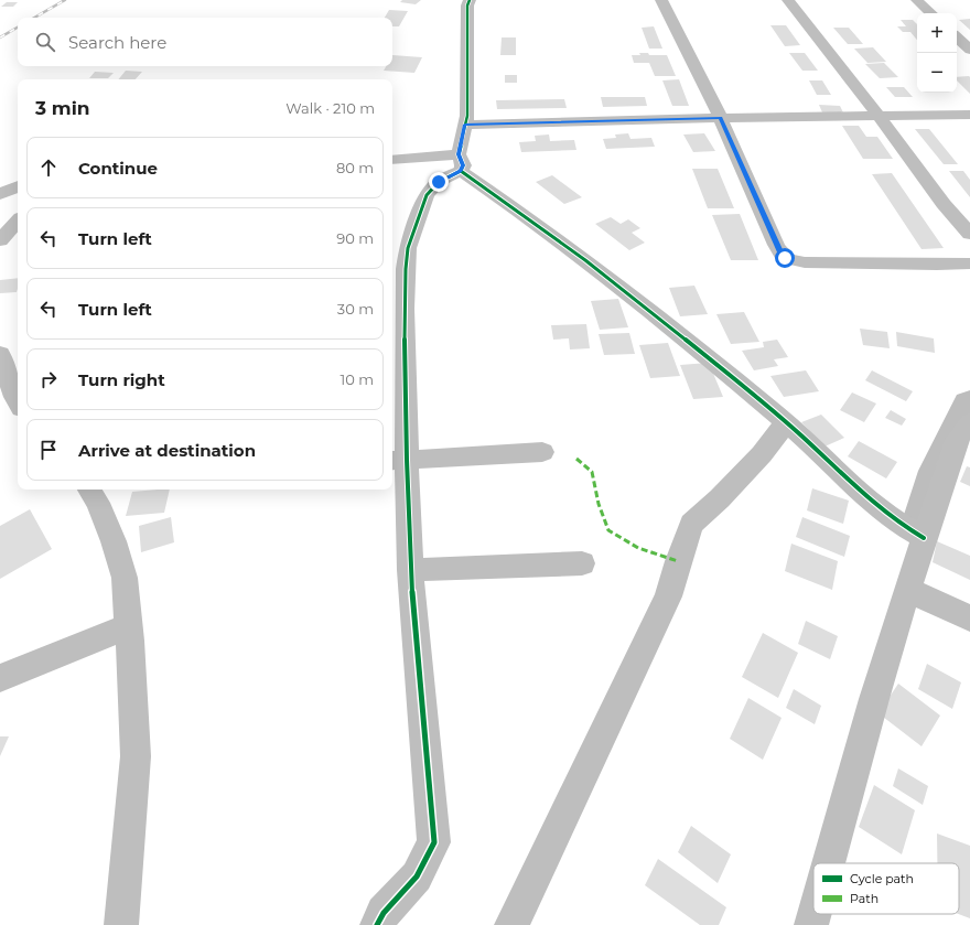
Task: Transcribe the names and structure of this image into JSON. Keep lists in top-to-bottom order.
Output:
{
  "legend": ["Cycle path", "Path"],
  "page": {
    "map_buttons": ["+", "−"],
    "search": "Search here",
    "heading": ["3 min", "Walk · 210 m"],
    "list": [
      ["Continue", "80 m"],
      ["Turn left", "90 m"],
      ["Turn left", "30 m"],
      ["Turn right", "10 m"],
      "Arrive at destination"
    ]
  }
}
